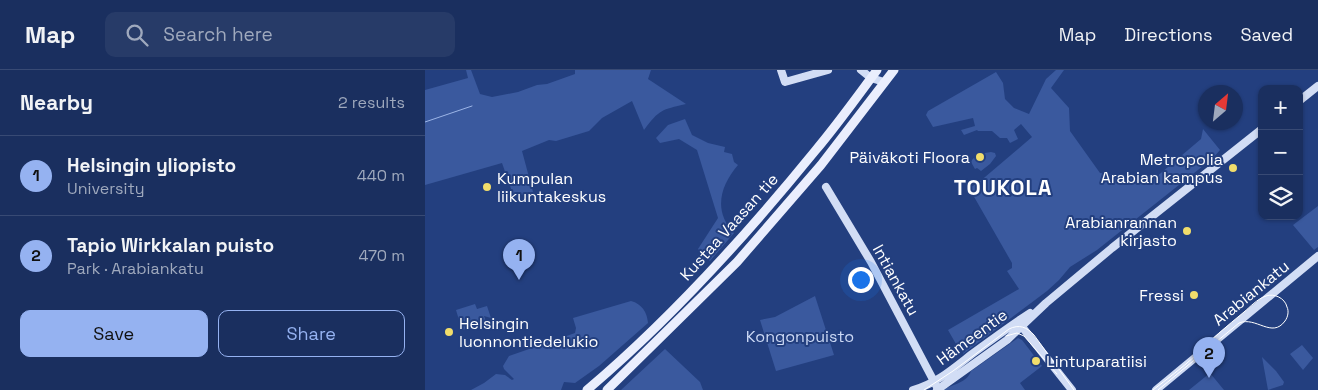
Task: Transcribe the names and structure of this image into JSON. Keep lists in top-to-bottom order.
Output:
{
  "streets": {
    "main road": ["Kustaa Vaasan tie"],
    "street": ["Intiankatu", "Arabiankatu", "Hämeentie"]
  },
  "crossings": [
    ["Intiankatu", "Hämeentie"]
  ],
  "districts": ["TOUKOLA"],
  "parks": ["Kongonpuisto"],
  "places": [
    "Päiväkoti Floora",
    "Metropolia Arabian kampus",
    "Kumpulan liikuntakeskus",
    "Arabianrannan kirjasto",
    "Fressi",
    "Helsingin luonnontiedelukio",
    "Lintuparatiisi"
  ],
  "north": "top right",
  "page": {
    "header": "Map",
    "search": "Search here",
    "nav": ["Map", "Directions", "Saved"],
    "heading": ["Nearby", "2 results"],
    "map_buttons": ["+", "−"],
    "list": [
      {
        "mark": "1",
        "name": "Helsingin yliopisto",
        "note": "University",
        "value": "440 m"
      },
      {
        "mark": "2",
        "name": "Tapio Wirkkalan puisto",
        "note": "Park · Arabiankatu",
        "value": "470 m"
      }
    ],
    "pins": ["1", "2"],
    "buttons": ["Save", "Share"]
  }
}
